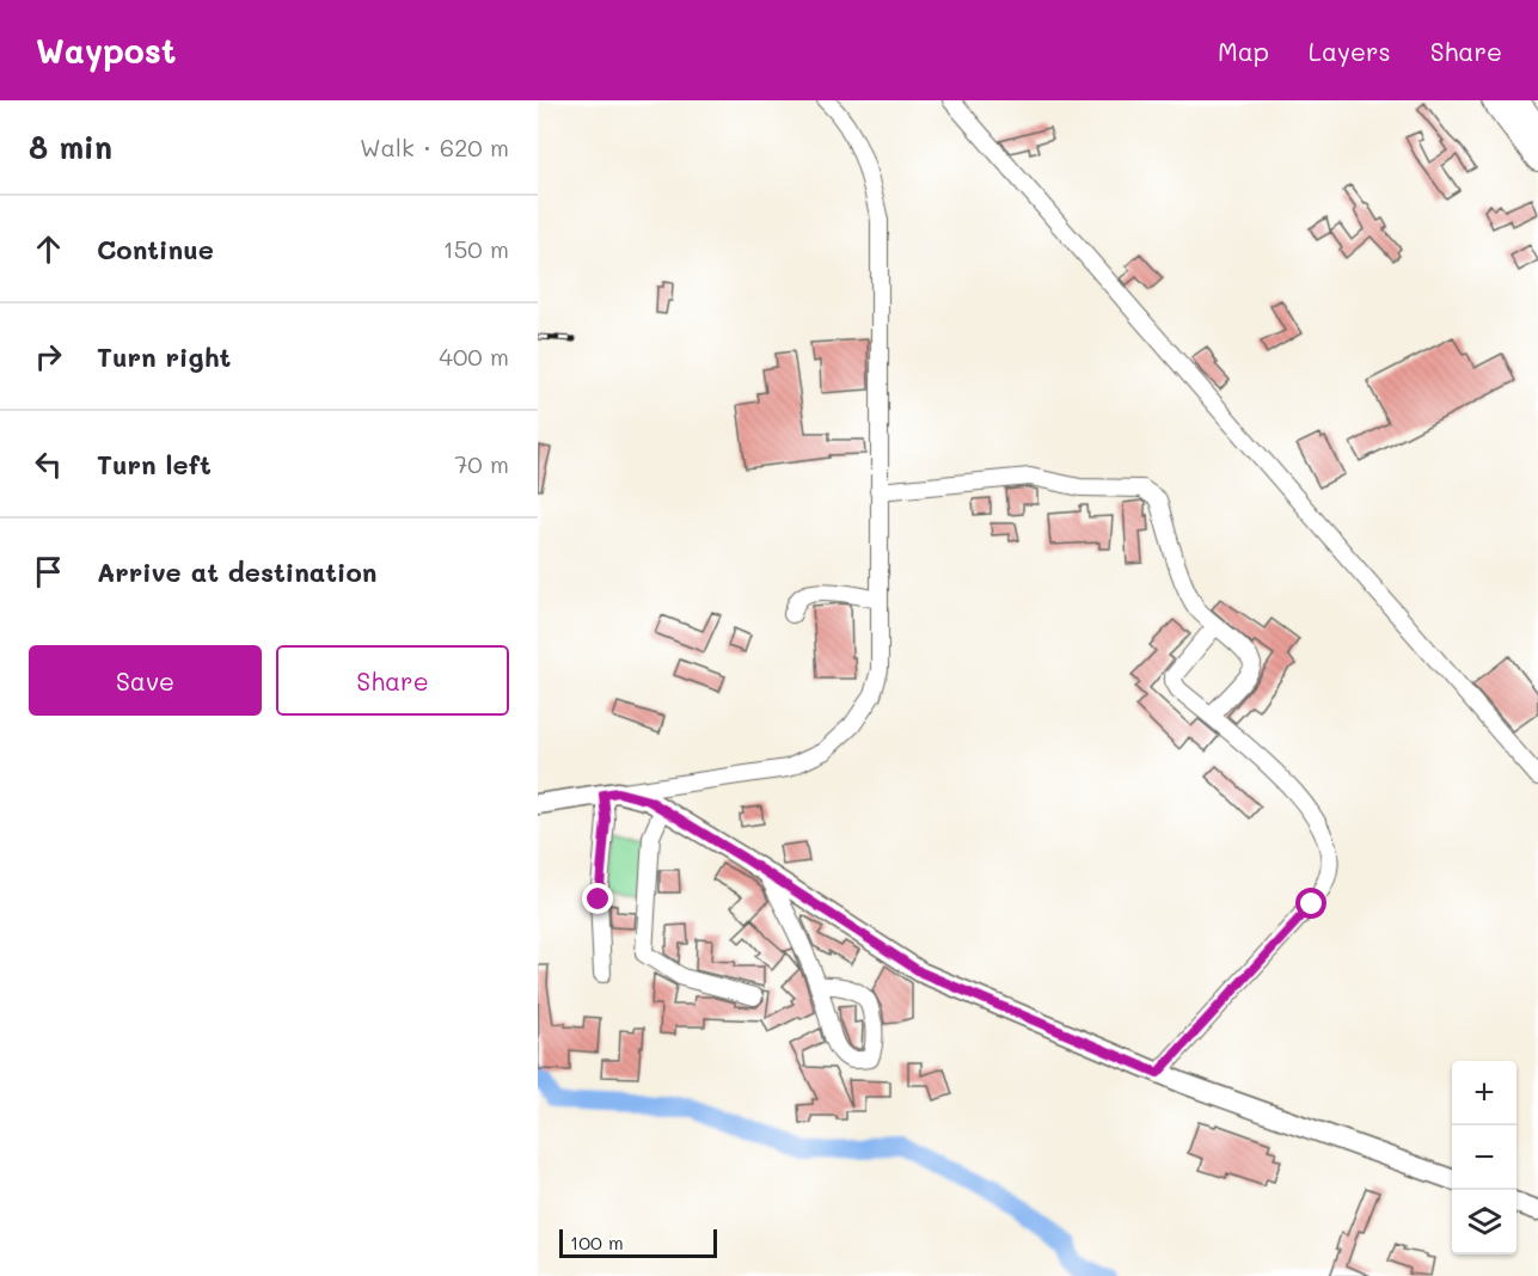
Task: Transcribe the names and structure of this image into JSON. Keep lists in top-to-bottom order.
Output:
{
  "scale_bar": "100 m",
  "page": {
    "header": "Waypost",
    "nav": ["Map", "Layers", "Share"],
    "heading": ["8 min", "Walk · 620 m"],
    "list": [
      ["Continue", "150 m"],
      ["Turn right", "400 m"],
      ["Turn left", "70 m"],
      "Arrive at destination"
    ],
    "buttons": ["Save", "Share"],
    "map_buttons": ["+", "−"],
    "scale": "100 m"
  }
}
